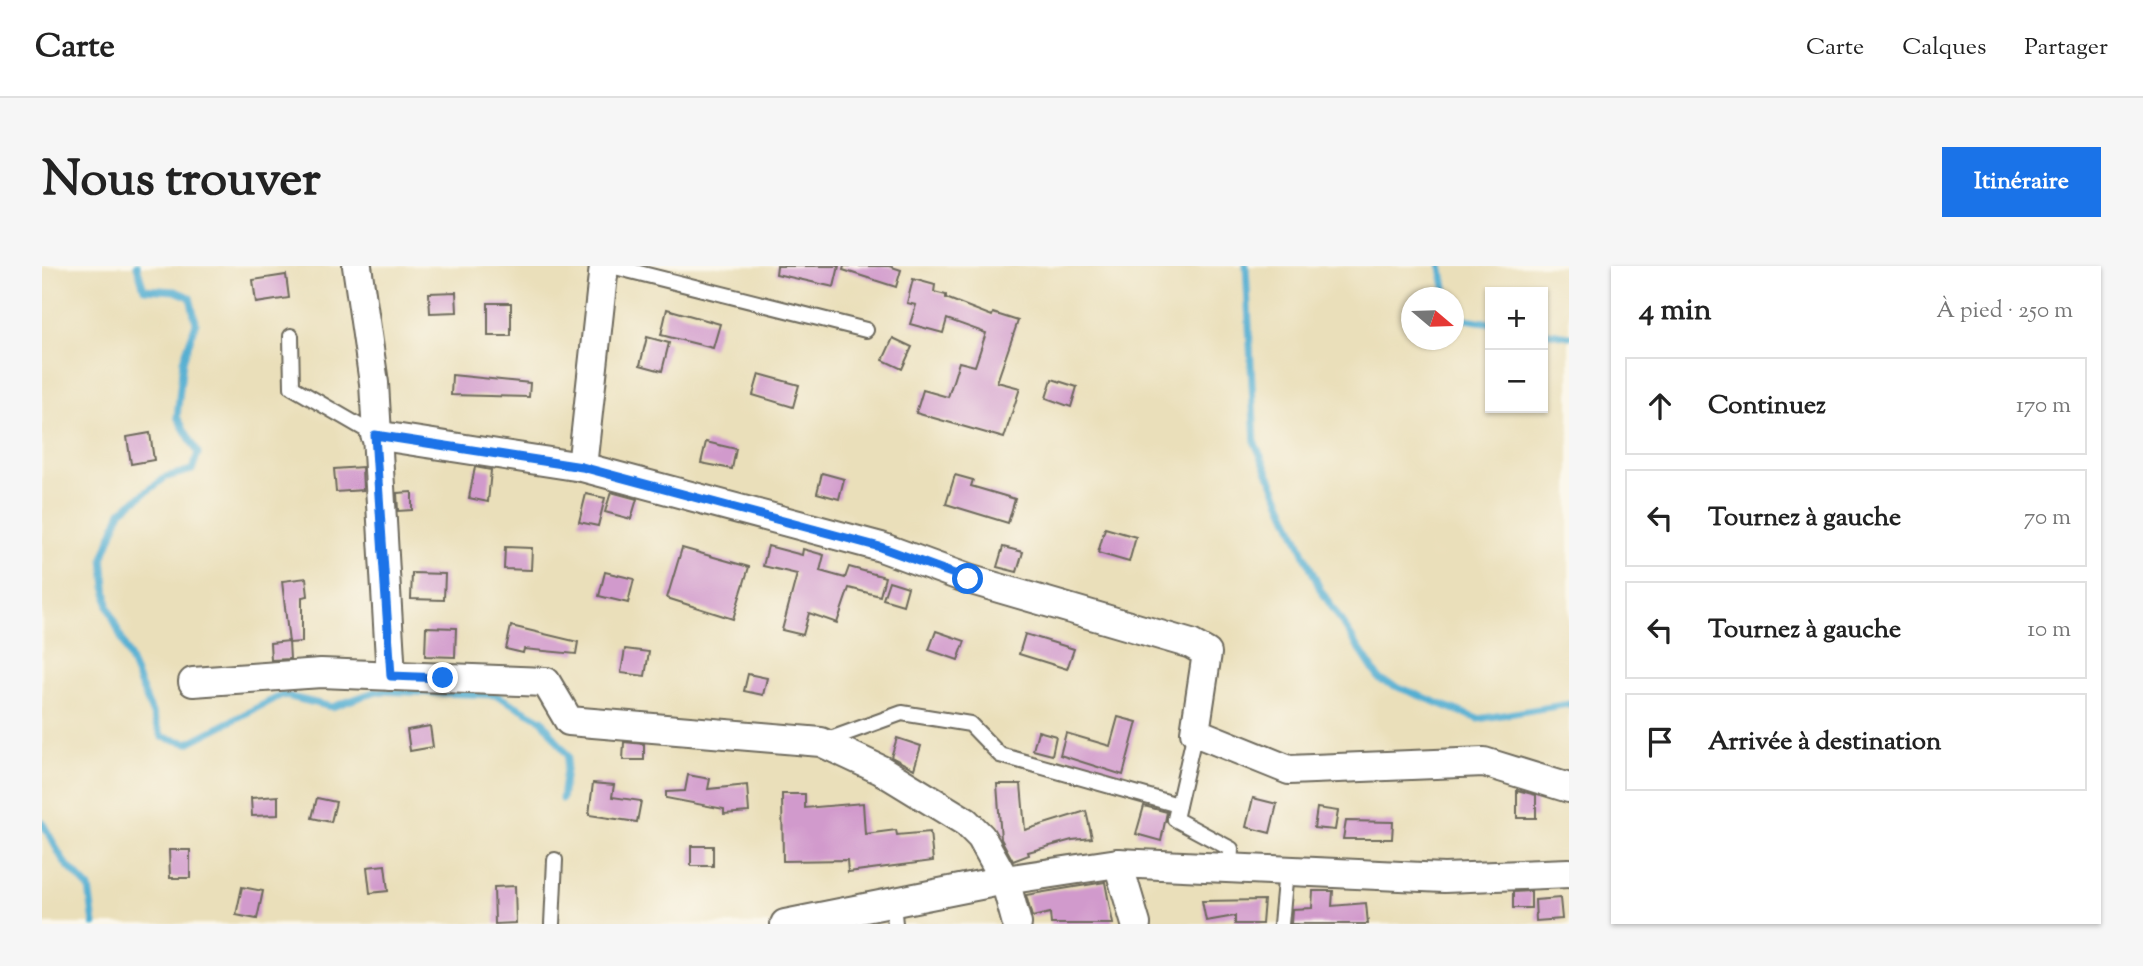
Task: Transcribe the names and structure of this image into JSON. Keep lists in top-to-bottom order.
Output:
{
  "north": "right",
  "page": {
    "header": "Carte",
    "nav": ["Carte", "Calques", "Partager"],
    "title": "Nous trouver",
    "buttons": "Itinéraire",
    "heading": ["4 min", "À pied · 250 m"],
    "map_buttons": ["+", "−"],
    "list": [
      ["Continuez", "170 m"],
      ["Tournez à gauche", "70 m"],
      ["Tournez à gauche", "10 m"],
      "Arrivée à destination"
    ]
  }
}
